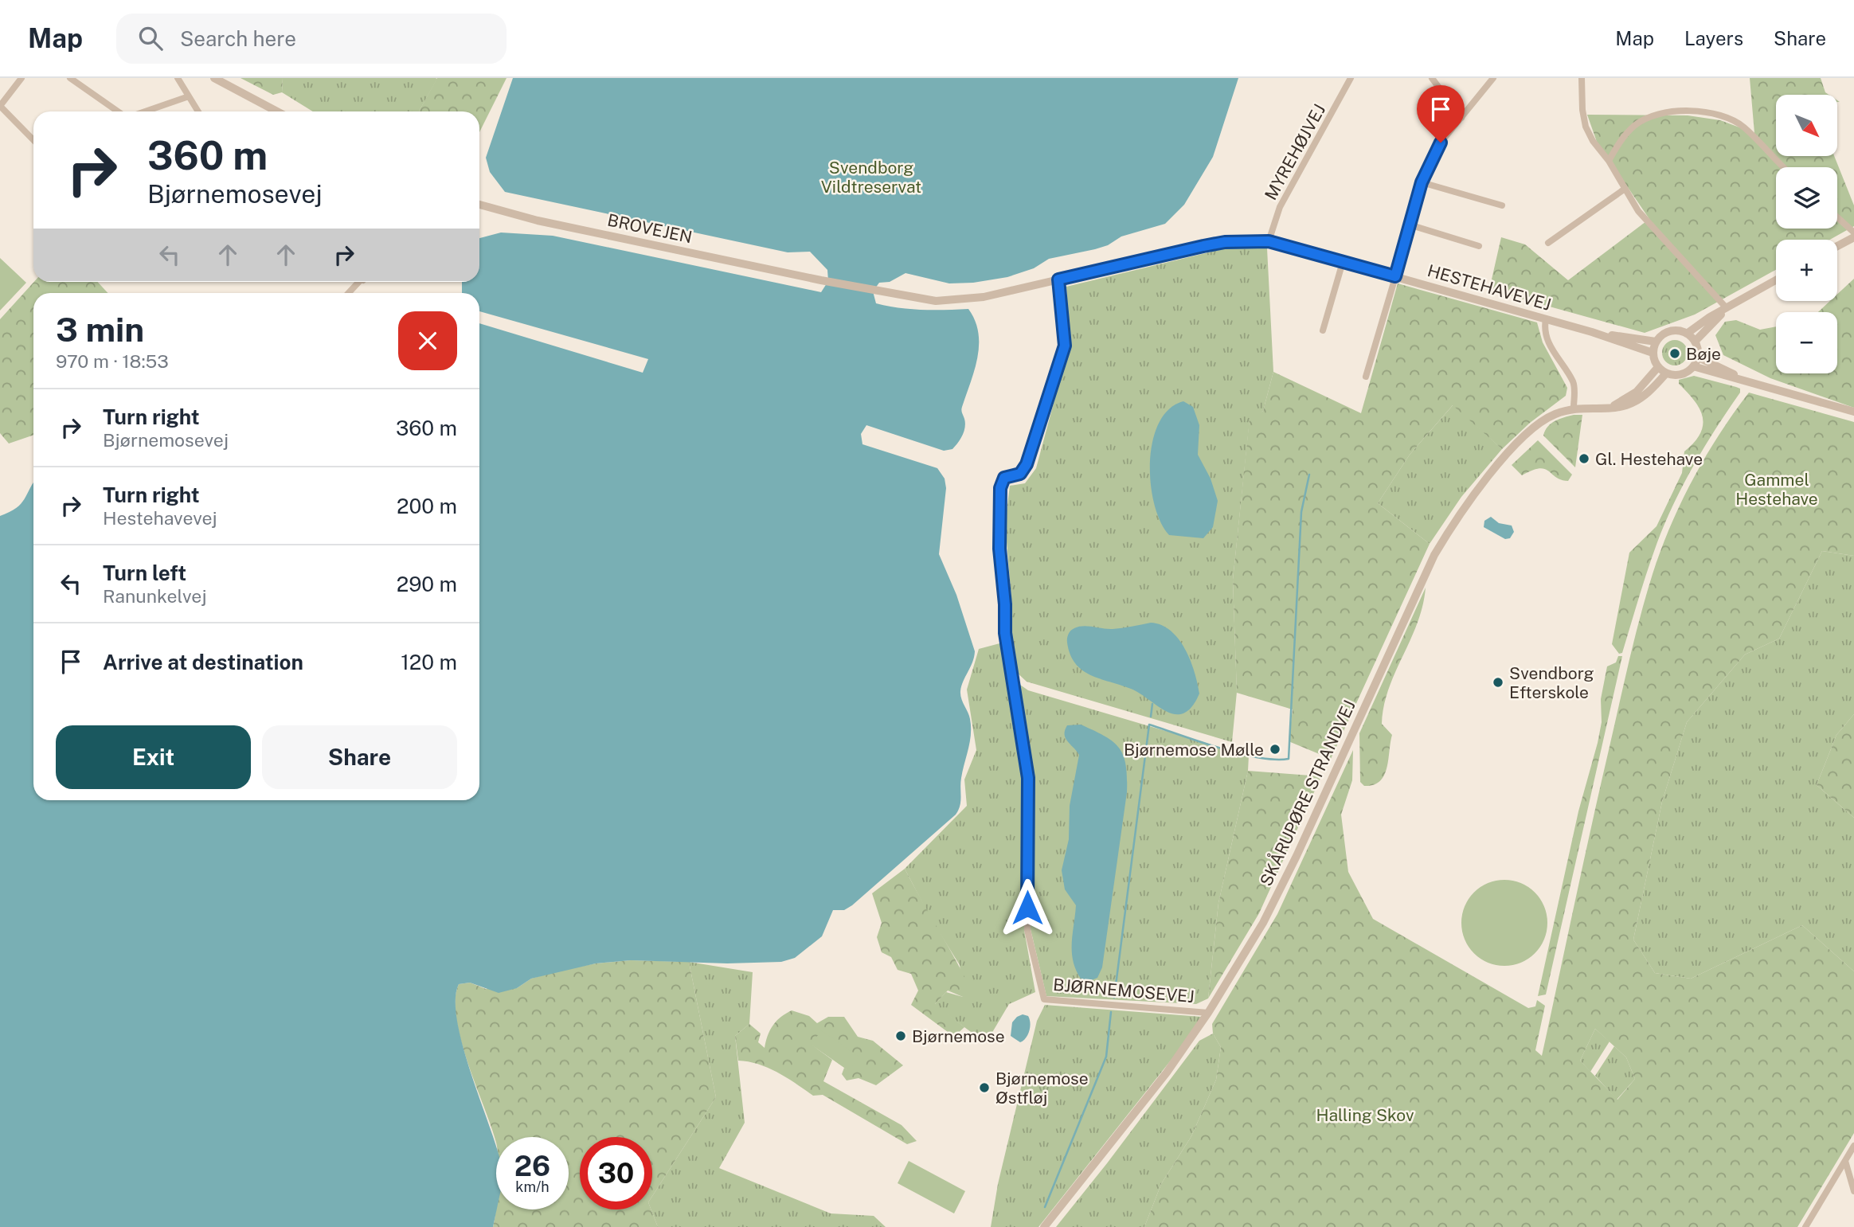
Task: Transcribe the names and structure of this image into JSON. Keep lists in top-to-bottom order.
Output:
{
  "streets": {
    "street": [
      "MYREHØJVEJ",
      "BROVEJEN",
      "HESTEHAVEVEJ",
      "SKÅRUPØRE STRANDVEJ",
      "BJØRNEMOSEVEJ"
    ]
  },
  "crossings": [
    ["MYREHØJVEJ", "HESTEHAVEVEJ"],
    ["BROVEJEN", "HESTEHAVEVEJ"],
    ["HESTEHAVEVEJ", "SKÅRUPØRE STRANDVEJ"],
    ["HESTEHAVEVEJ", "BJØRNEMOSEVEJ"],
    ["SKÅRUPØRE STRANDVEJ", "BJØRNEMOSEVEJ"]
  ],
  "parks": ["Svendborg Vildtreservat", "Gammel Hestehave", "Halling Skov"],
  "places": [
    "Bøje",
    "Gl. Hestehave",
    "Svendborg Efterskole",
    "Bjørnemose Mølle",
    "Bjørnemose",
    "Bjørnemose Østfløj"
  ],
  "north": "bottom right",
  "page": {
    "header": "Map",
    "search": "Search here",
    "nav": ["Map", "Layers", "Share"],
    "map_buttons": ["+", "−"],
    "turn": ["360 m", "Bjørnemosevej"],
    "heading": ["3 min", "970 m · 18:53"],
    "list": [
      {
        "name": "Turn right",
        "note": "Bjørnemosevej",
        "value": "360 m"
      },
      {
        "name": "Turn right",
        "note": "Hestehavevej",
        "value": "200 m"
      },
      {
        "name": "Turn left",
        "note": "Ranunkelvej",
        "value": "290 m"
      },
      {
        "name": "Arrive at destination",
        "value": "120 m"
      }
    ],
    "buttons": ["Exit", "Share"],
    "speed": "26 km/h",
    "limit": "30"
  }
}
